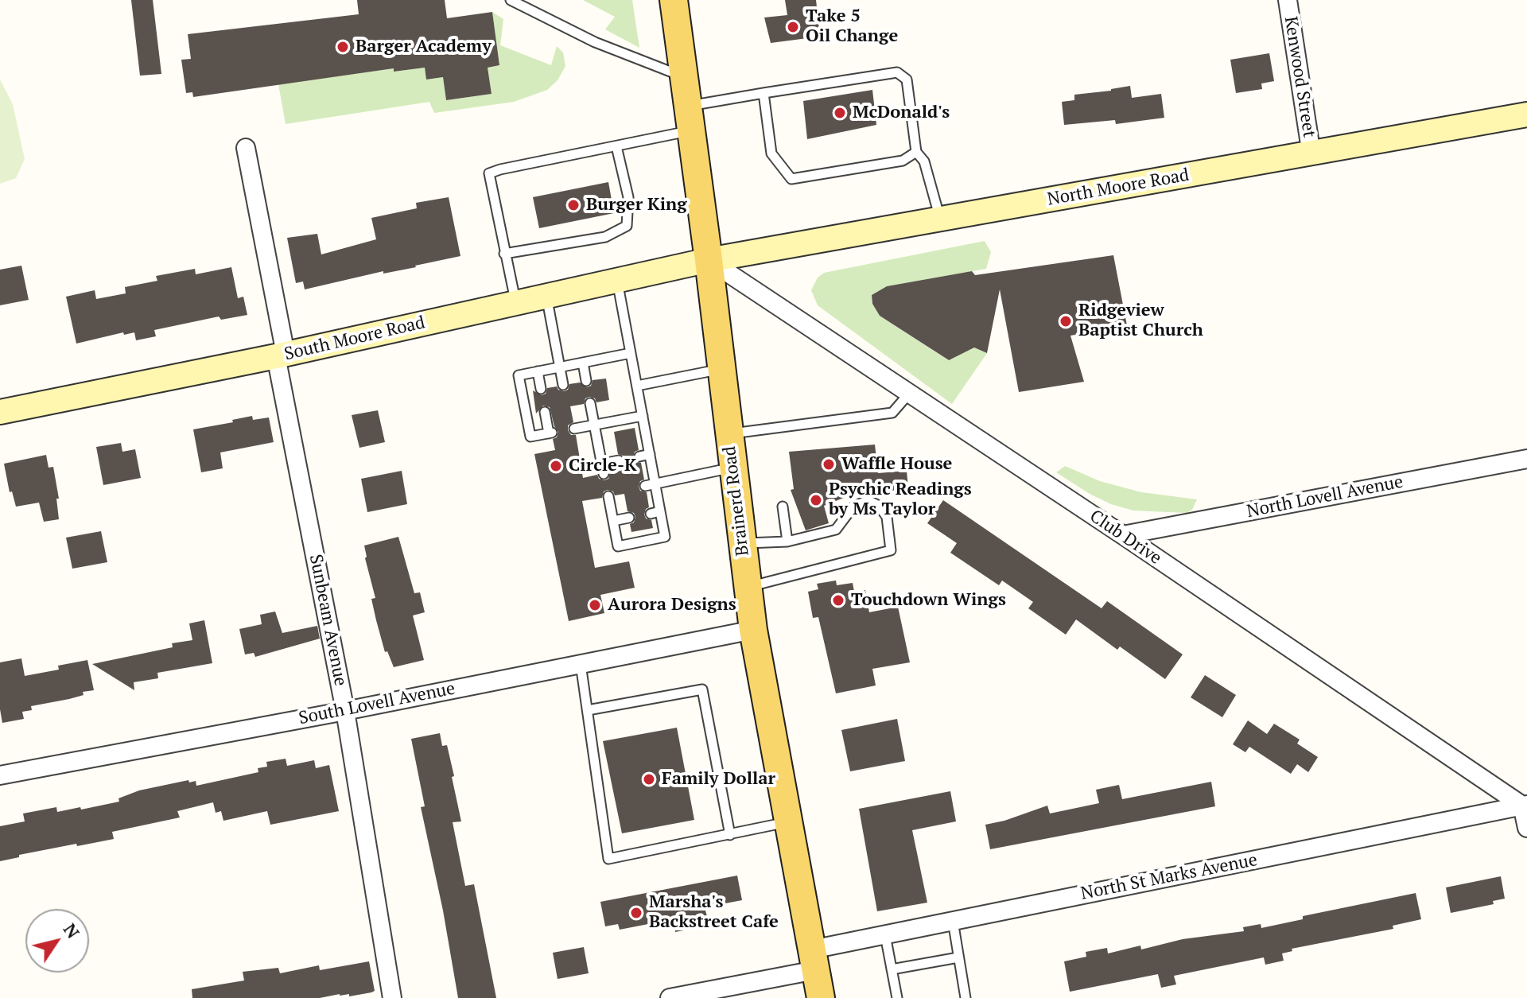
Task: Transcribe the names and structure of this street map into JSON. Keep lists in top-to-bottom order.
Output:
{
  "streets": {
    "main road": ["North Moore Road", "South Moore Road", "Brainerd Road"],
    "street": [
      "Kenwood Street",
      "North Lovell Avenue",
      "Club Drive",
      "Sunbeam Avenue",
      "South Lovell Avenue",
      "North St Marks Avenue"
    ]
  },
  "crossings": [
    ["Kenwood Street", "North Moore Road"],
    ["North Moore Road", "South Moore Road"],
    ["North Moore Road", "Brainerd Road"],
    ["North Moore Road", "Club Drive"],
    ["South Moore Road", "Brainerd Road"],
    ["South Moore Road", "Club Drive"],
    ["South Moore Road", "Sunbeam Avenue"],
    ["North Lovell Avenue", "Club Drive"],
    ["Brainerd Road", "Club Drive"],
    ["Brainerd Road", "South Lovell Avenue"],
    ["Brainerd Road", "North St Marks Avenue"],
    ["Club Drive", "North St Marks Avenue"],
    ["Sunbeam Avenue", "South Lovell Avenue"]
  ],
  "places": [
    "Take 5 Oil Change",
    "Barger Academy",
    "McDonald's",
    "Burger King",
    "Ridgeview Baptist Church",
    "Waffle House",
    "Circle-K",
    "Psychic Readings by Ms Taylor",
    "Touchdown Wings",
    "Aurora Designs",
    "Family Dollar",
    "Marsha's Backstreet Cafe"
  ],
  "north": "top right"
}
